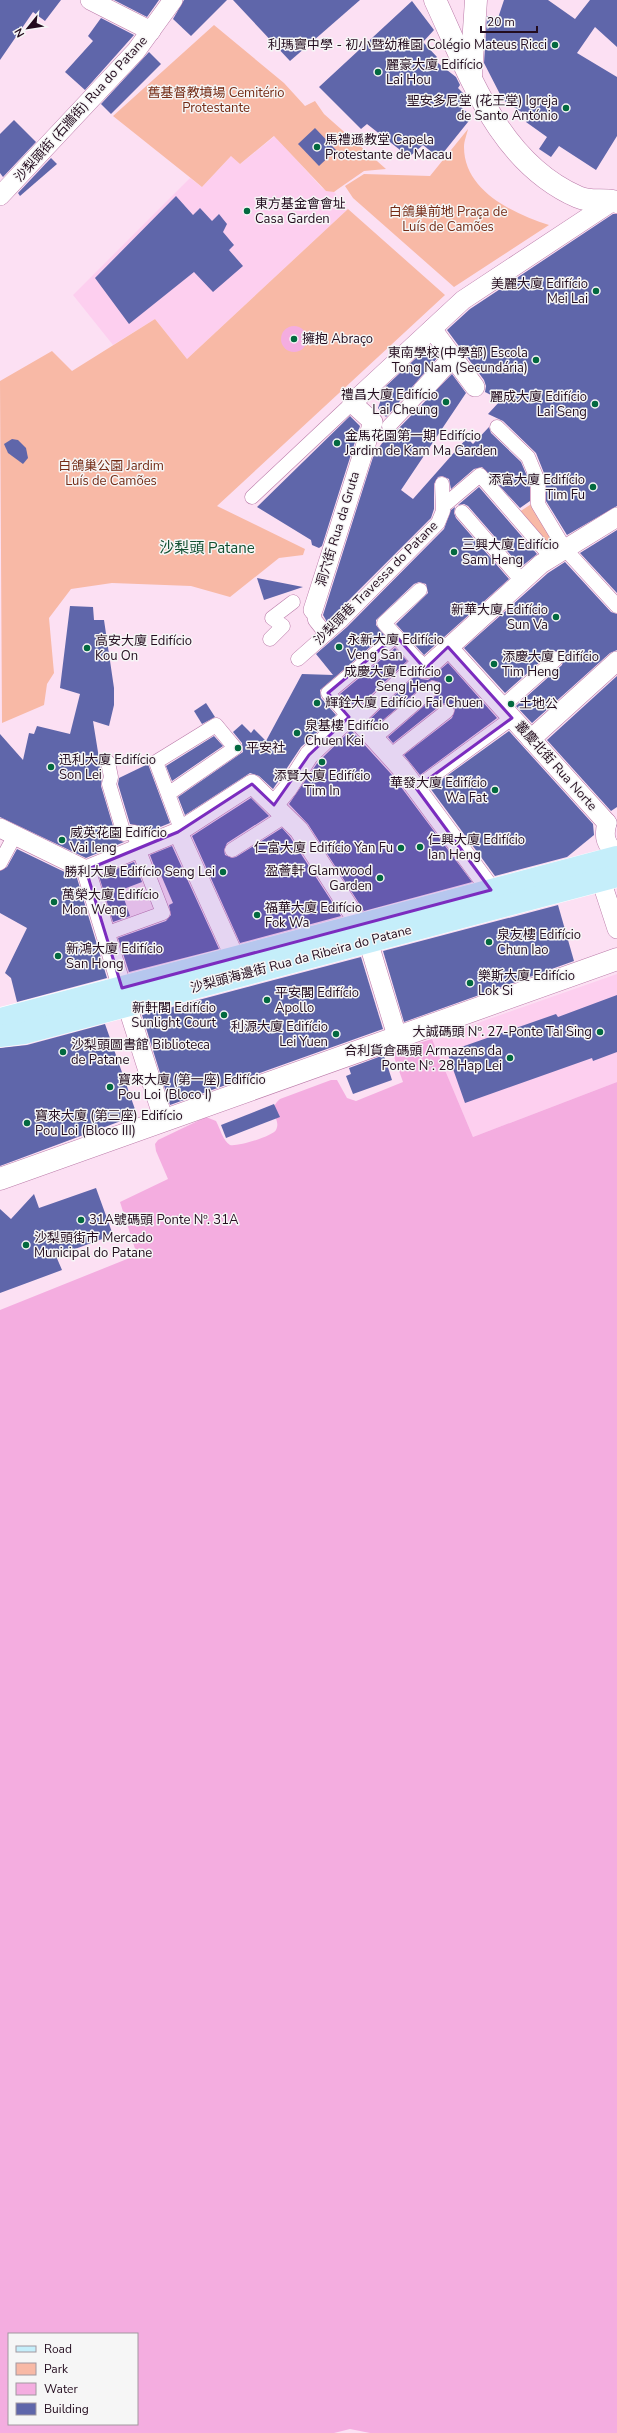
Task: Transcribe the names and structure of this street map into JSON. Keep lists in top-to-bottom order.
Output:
{
  "streets": {
    "main road": ["沙梨頭海邊街 Rua da Ribeira do Patane"],
    "street": [
      "沙梨頭街 (石牆街) Rua do Patane",
      "洞穴街 Rua da Gruta",
      "沙梨頭巷 Travessa do Patane",
      "叢慶北街 Rua Norte"
    ]
  },
  "crossings": [
    ["洞穴街 Rua da Gruta", "沙梨頭巷 Travessa do Patane"]
  ],
  "districts": ["沙梨頭 Patane"],
  "parks": ["舊基督教墳場 Cemitério Protestante", "白鴿巢前地 Praça de Luís de Camões", "白鴿巢公園 Jardim Luís de Camões"],
  "places": [
    "利瑪竇中學 - 初小暨幼稚園 Colégio Mateus Ricci",
    "麗豪大廈 Edifício Lai Hou",
    "聖安多尼堂 (花王堂) Igreja de Santo António",
    "馬禮遜教堂 Capela Protestante de Macau",
    "東方基金會會址 Casa Garden",
    "美麗大廈 Edifício Mei Lai",
    "擁抱 Abraço",
    "東南學校(中學部) Escola Tong Nam (Secundária)",
    "禮昌大廈 Edifício Lai Cheung",
    "麗成大廈 Edifício Lai Seng",
    "金馬花園第一期 Edifício Jardim de Kam Ma Garden",
    "添富大廈 Edifício Tim Fu",
    "三興大廈 Edifício Sam Heng",
    "新華大廈 Edifício Sun Va",
    "永新大廈 Edifício Veng San",
    "高安大廈 Edifício Kou On",
    "添慶大廈 Edifício Tim Heng",
    "成慶大廈 Edifício Seng Heng",
    "輝銓大廈 Edifício Fai Chuen",
    "土地公",
    "泉基樓 Edifício Chuen Kei",
    "平安社",
    "添賢大廈 Edifício Tim In",
    "迅利大廈 Edifício Son Lei",
    "華發大廈 Edifício Wa Fat",
    "威英花園 Edifício Vai Ieng",
    "仁興大廈 Edifício Ian Heng",
    "仁富大廈 Edifício Yan Fu",
    "勝利大廈 Edifício Seng Lei",
    "盈薈軒 Glamwood Garden",
    "萬榮大廈 Edifício Mon Weng",
    "福華大廈 Edifício Fok Wa",
    "泉友樓 Edifício Chun Iao",
    "新鴻大廈 Edifício San Hong",
    "樂斯大廈 Edifício Lok Si",
    "平安閣 Edifício Apollo",
    "新軒閣 Edifício Sunlight Court",
    "大誠碼頭 Nº. 27-Ponte Tai Sing",
    "利源大廈 Edifício Lei Yuen",
    "沙梨頭圖書館 Biblioteca de Patane",
    "合利貨倉碼頭 Armazens da Ponte Nº. 28 Hap Lei",
    "寶來大廈 (第一座) Edifício Pou Loi (Bloco I)",
    "寶來大廈 (第三座) Edifício Pou Loi (Bloco III)",
    "31A號碼頭 Ponte Nº. 31A",
    "沙梨頭街市 Mercado Municipal do Patane"
  ],
  "legend": [
    "Road",
    "Park",
    "Water",
    "Building"
  ],
  "scale_bar": "20 m",
  "north": "bottom left"
}
